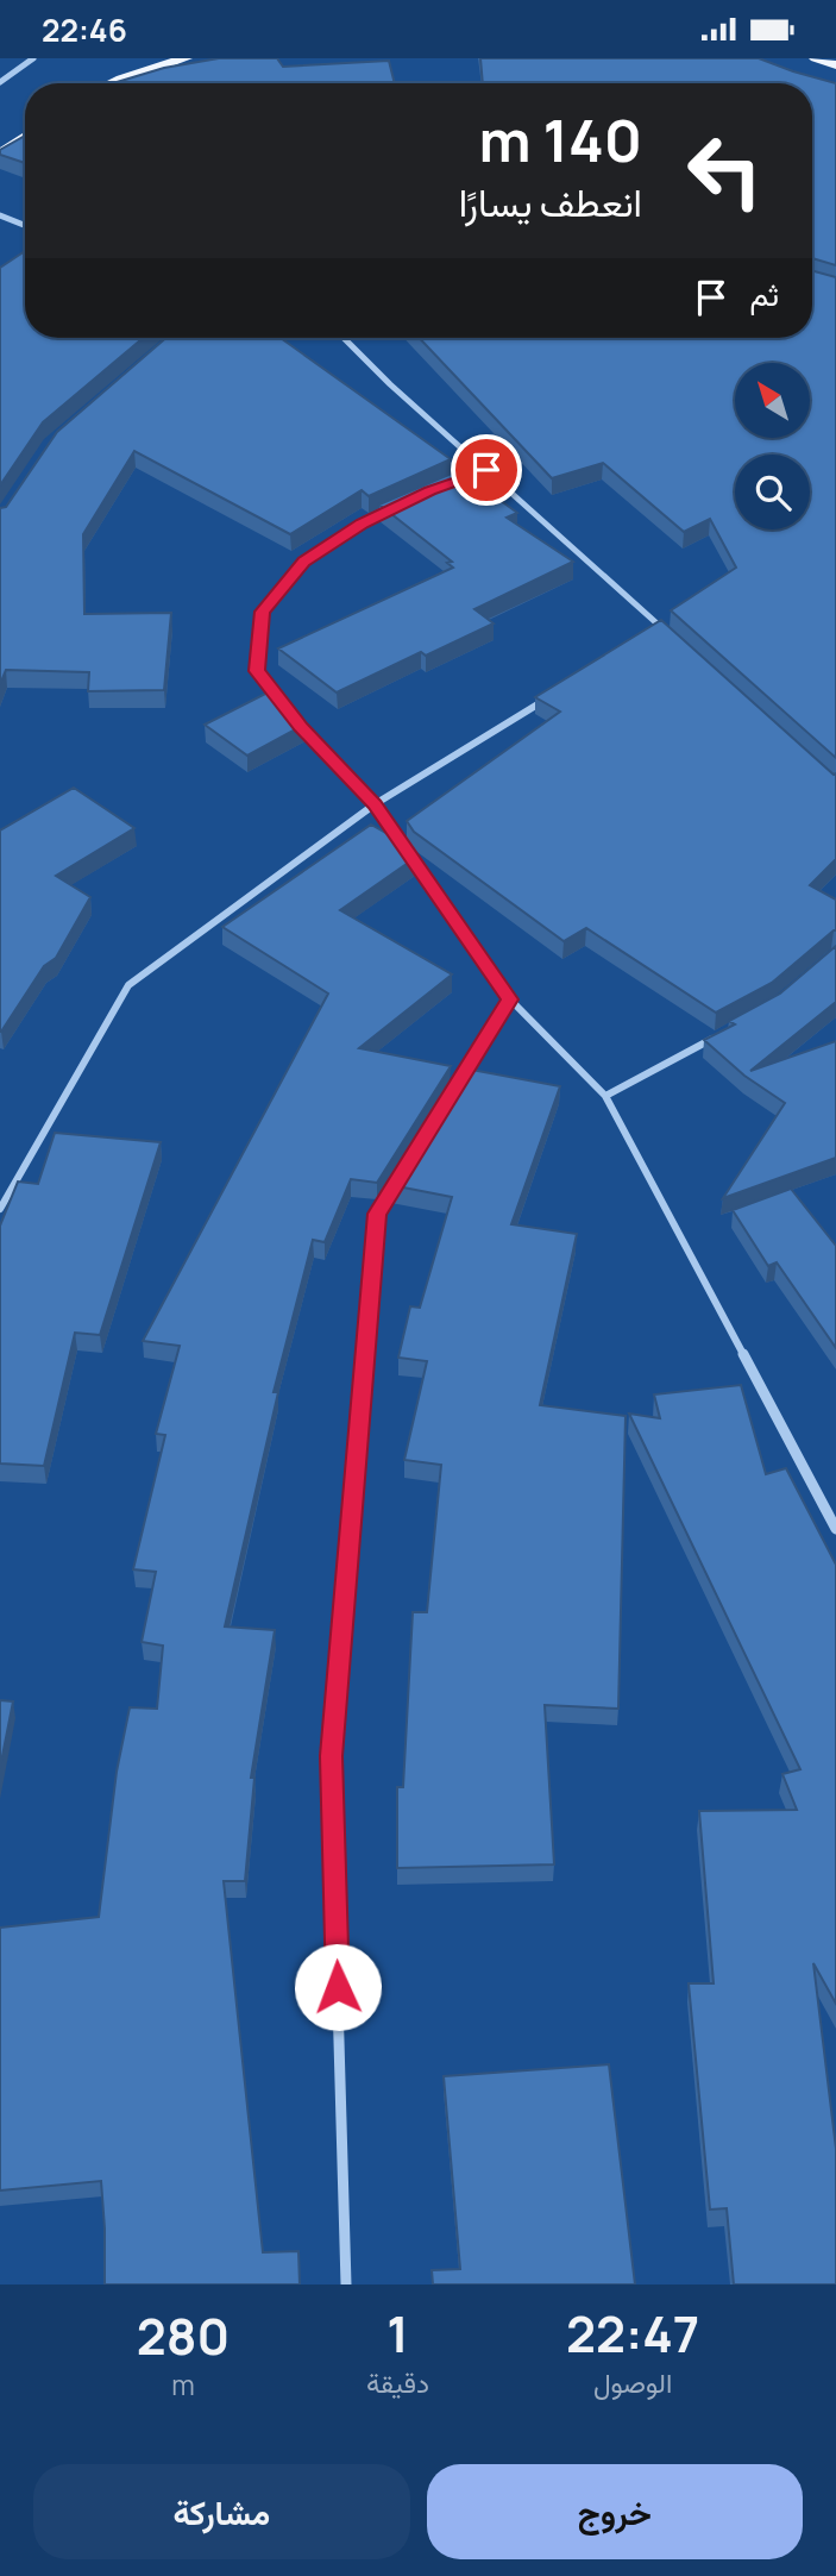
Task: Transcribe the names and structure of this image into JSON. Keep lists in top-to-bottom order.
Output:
{
  "north": "top left",
  "page": {
    "status": "22:46",
    "turn": ["140 m", "انعطف يسارًا"],
    "then": "ثم",
    "eta": [
      "22:47",
      "الوصول",
      "1",
      "دقيقة",
      "280",
      "m"
    ],
    "buttons": ["خروج", "مشاركة"]
  }
}
